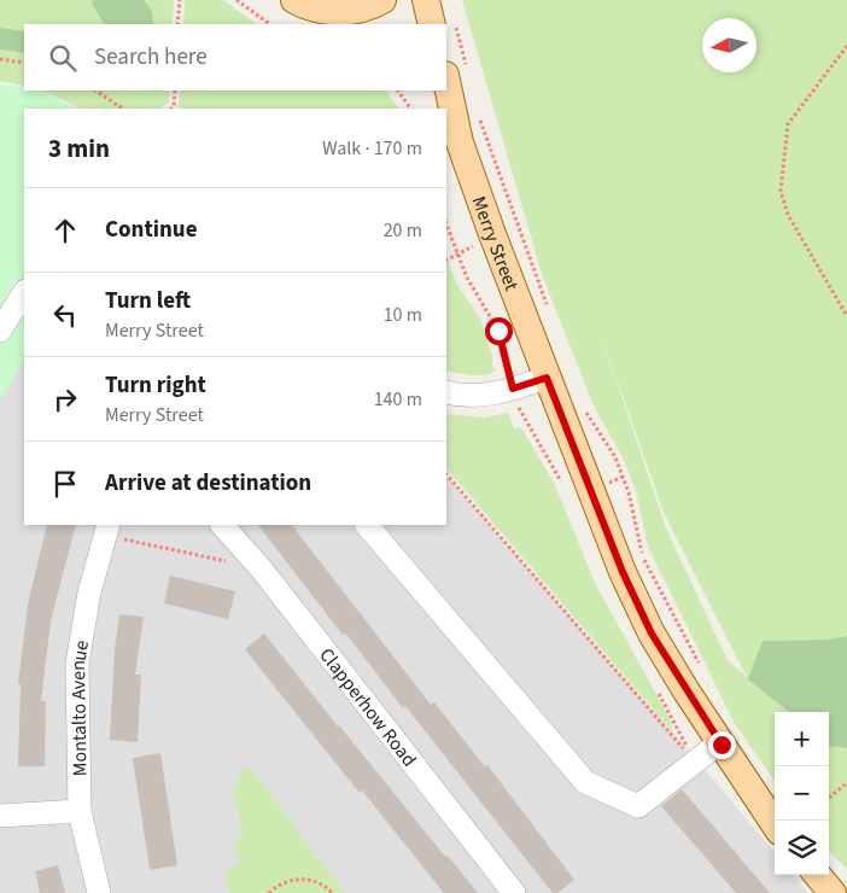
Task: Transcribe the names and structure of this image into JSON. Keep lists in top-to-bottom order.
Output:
{
  "streets": {
    "main road": ["Merry Street"],
    "street": ["Montalto Avenue", "Clapperhow Road"]
  },
  "north": "left",
  "page": {
    "search": "Search here",
    "heading": ["3 min", "Walk · 170 m"],
    "list": [
      ["Continue", "20 m"],
      ["Turn left", "Merry Street", "10 m"],
      ["Turn right", "Merry Street", "140 m"],
      "Arrive at destination"
    ],
    "map_buttons": ["+", "−"]
  }
}
